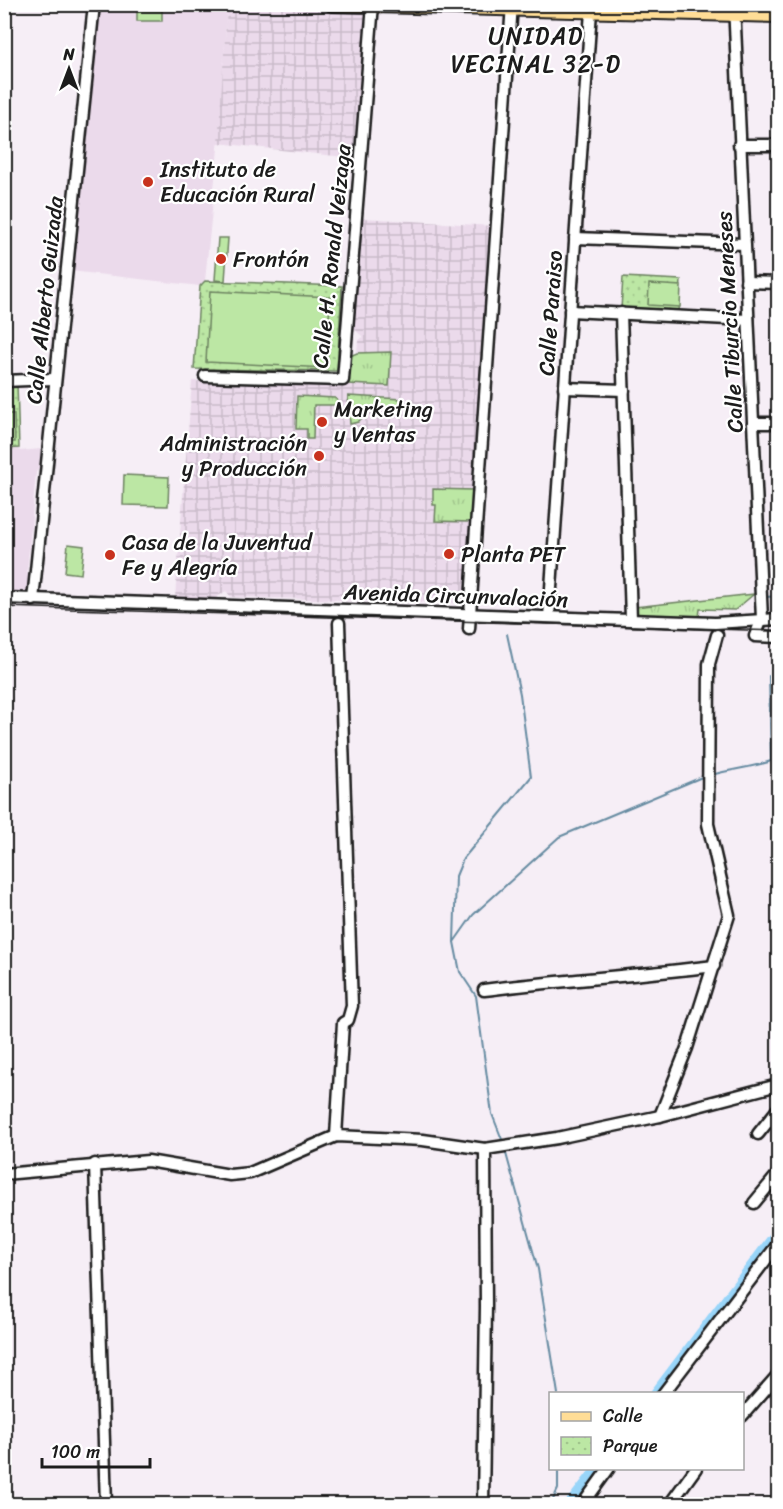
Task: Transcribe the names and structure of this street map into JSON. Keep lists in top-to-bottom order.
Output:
{
  "streets": {
    "street": [
      "Calle H. Ronald Veizaga",
      "Calle Alberto Guizada",
      "Calle Paraiso",
      "Calle Tiburcio Meneses",
      "Avenida Circunvalación"
    ]
  },
  "crossings": [
    ["Calle Alberto Guizada", "Avenida Circunvalación"],
    ["Calle Paraiso", "Avenida Circunvalación"],
    ["Calle Tiburcio Meneses", "Avenida Circunvalación"]
  ],
  "districts": ["UNIDAD VECINAL 32-D"],
  "places": [
    "Instituto de Educación Rural",
    "Frontón",
    "Marketing y Ventas",
    "Administración y Producción",
    "Planta PET",
    "Casa de la Juventud Fe y Alegría"
  ],
  "legend": ["Calle", "Parque"],
  "scale_bar": "100 m",
  "north": "top"
}
